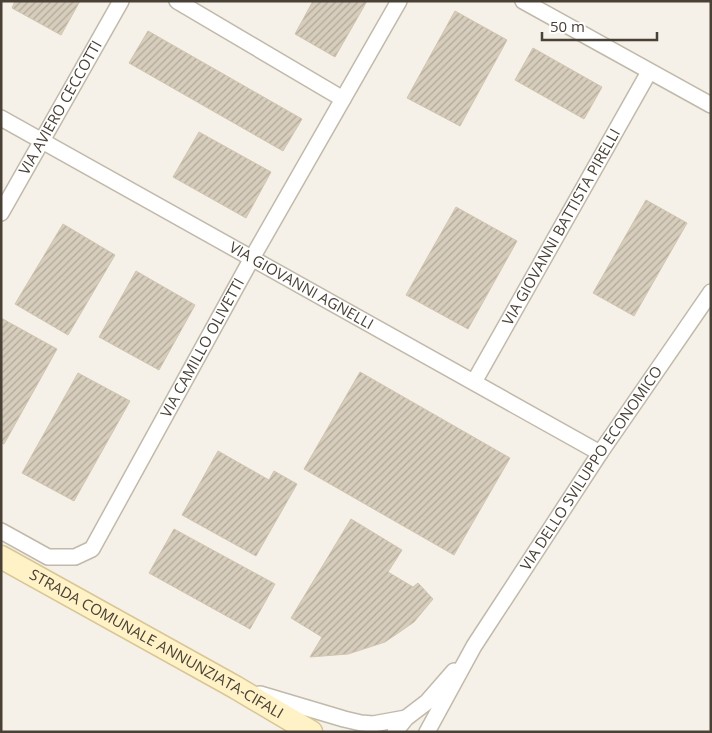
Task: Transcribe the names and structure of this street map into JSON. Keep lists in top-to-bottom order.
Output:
{
  "streets": {
    "street": [
      "VIA AVIERO CECCOTTI",
      "VIA GIOVANNI BATTISTA PIRELLI",
      "VIA GIOVANNI AGNELLI",
      "VIA CAMILLO OLIVETTI",
      "VIA DELLO SVILUPPO ECONOMICO",
      "STRADA COMUNALE ANNUNZIATA-CIFALI"
    ]
  },
  "crossings": [
    ["VIA AVIERO CECCOTTI", "VIA GIOVANNI AGNELLI"],
    ["VIA GIOVANNI BATTISTA PIRELLI", "VIA GIOVANNI AGNELLI"],
    ["VIA GIOVANNI AGNELLI", "VIA CAMILLO OLIVETTI"],
    ["VIA GIOVANNI AGNELLI", "VIA DELLO SVILUPPO ECONOMICO"]
  ],
  "scale_bar": "50 m"
}
